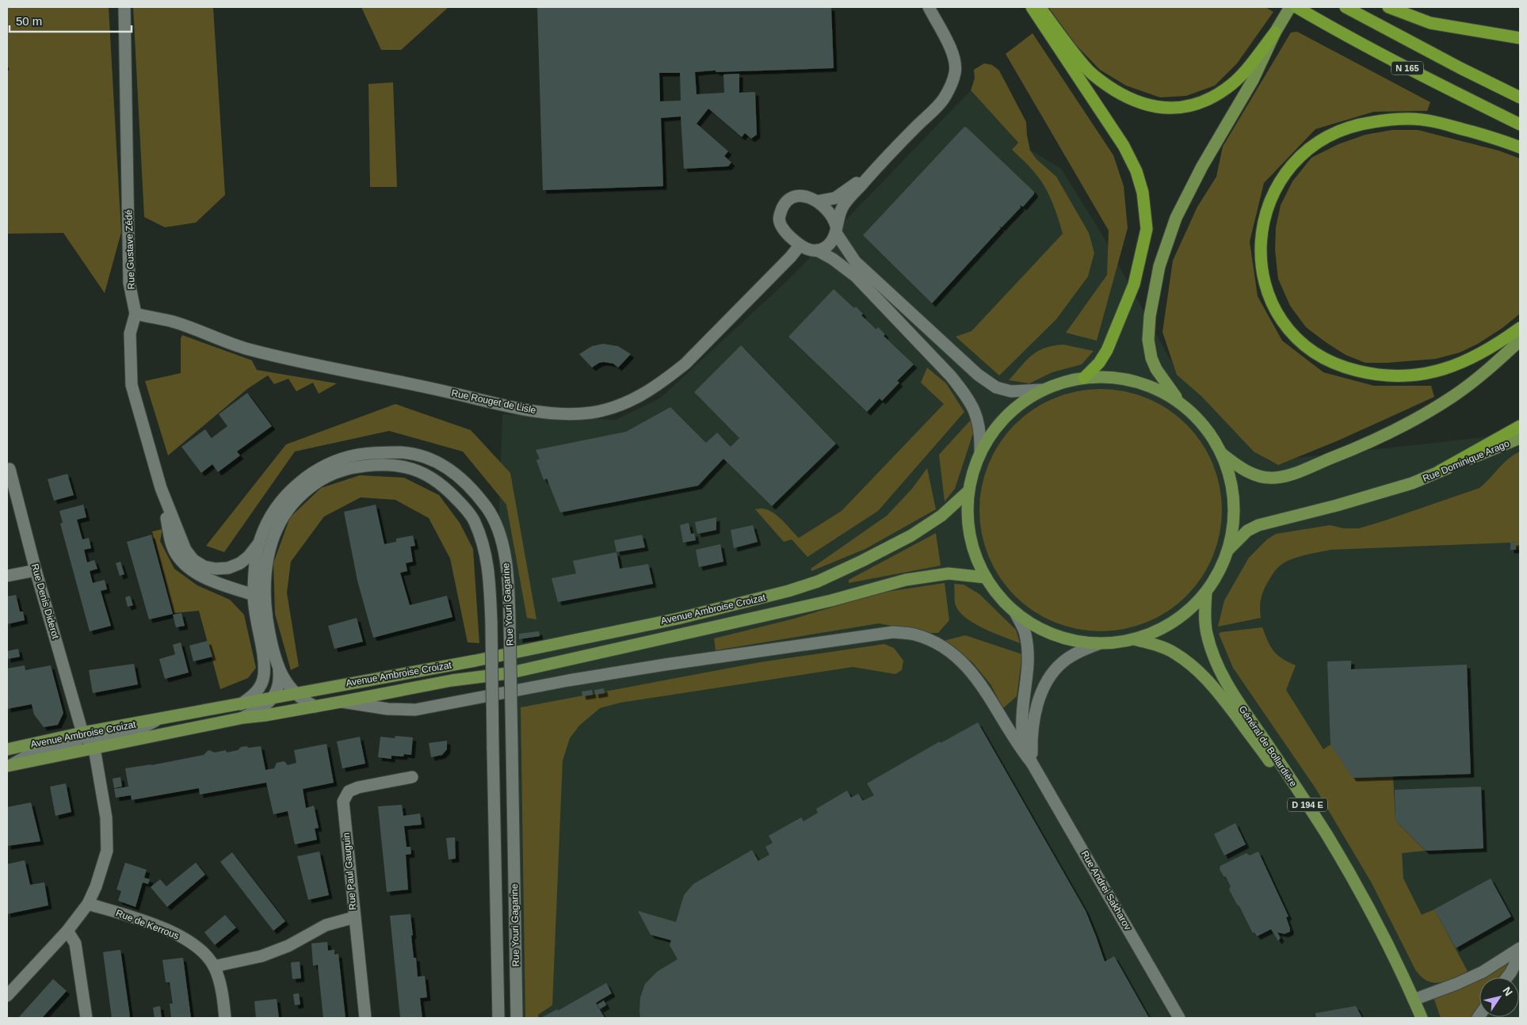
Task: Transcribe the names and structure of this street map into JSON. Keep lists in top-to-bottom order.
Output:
{
  "streets": {
    "highway": ["N 165"],
    "main road": [
      "Rue Dominique Arago",
      "Avenue Ambroise Croizat",
      "Général de Bollardière",
      "D 194 E"
    ],
    "street": [
      "Rue Gustave Zédé",
      "Rue Rouget de Lisle",
      "Rue Denis Diderot",
      "Rue Youri Gagarine",
      "Rue Paul Gauguin",
      "Rue Andrei Sakharov",
      "Rue de Kerrous"
    ]
  },
  "crossings": [
    ["Rue Gustave Zédé", "Rue Rouget de Lisle"],
    ["Rue Denis Diderot", "Avenue Ambroise Croizat"]
  ],
  "scale_bar": "50 m",
  "north": "top right"
}
